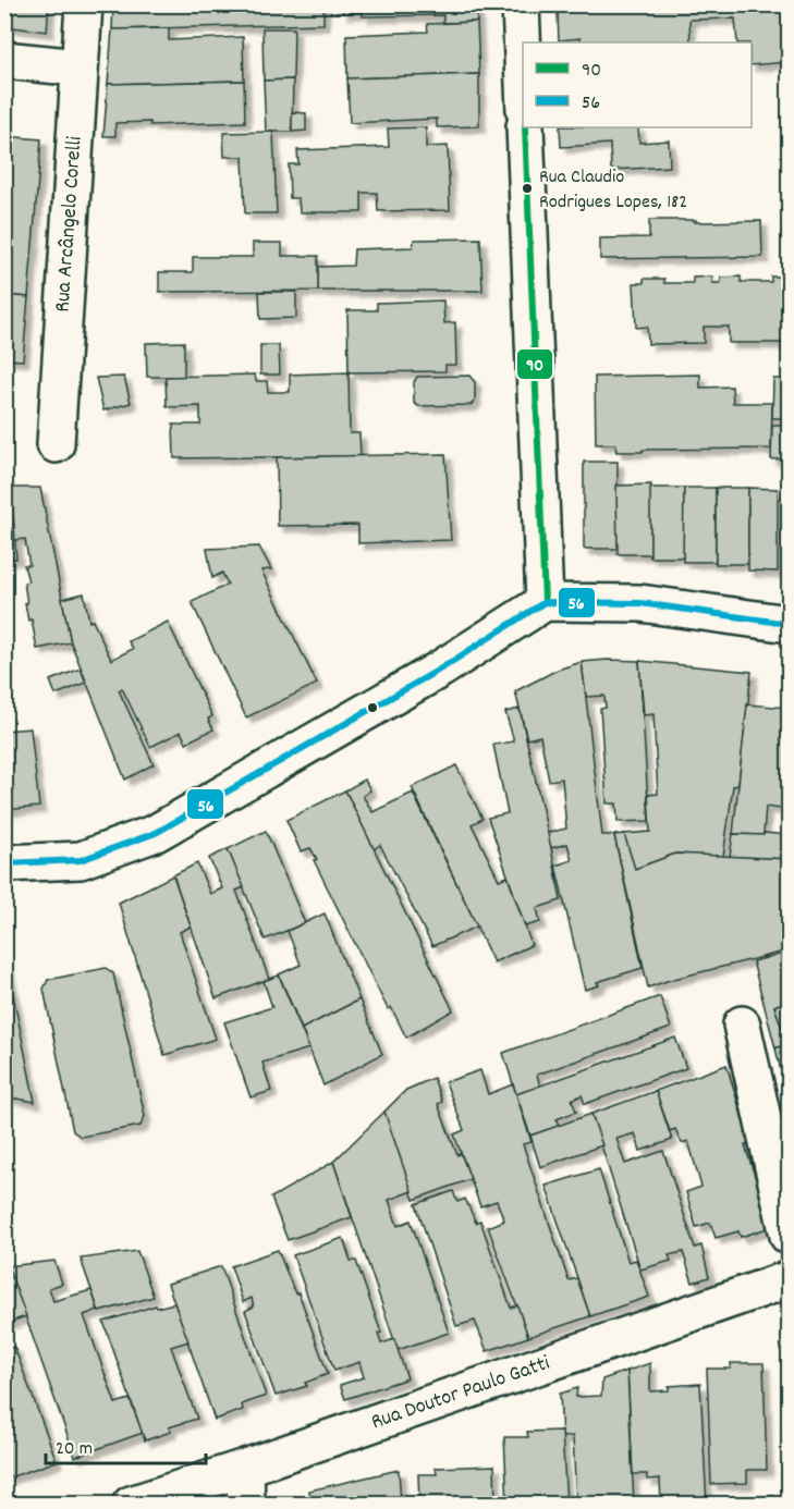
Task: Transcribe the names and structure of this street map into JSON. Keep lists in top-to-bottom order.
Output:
{
  "streets": {
    "street": ["Rua Arcângelo Corelli", "Rua Doutor Paulo Gatti"]
  },
  "places": ["Rua Claudio Rodrigues Lopes, 182"],
  "lines": ["transit line 90", "transit line 56"],
  "legend": ["90", "56"],
  "scale_bar": "20 m"
}
